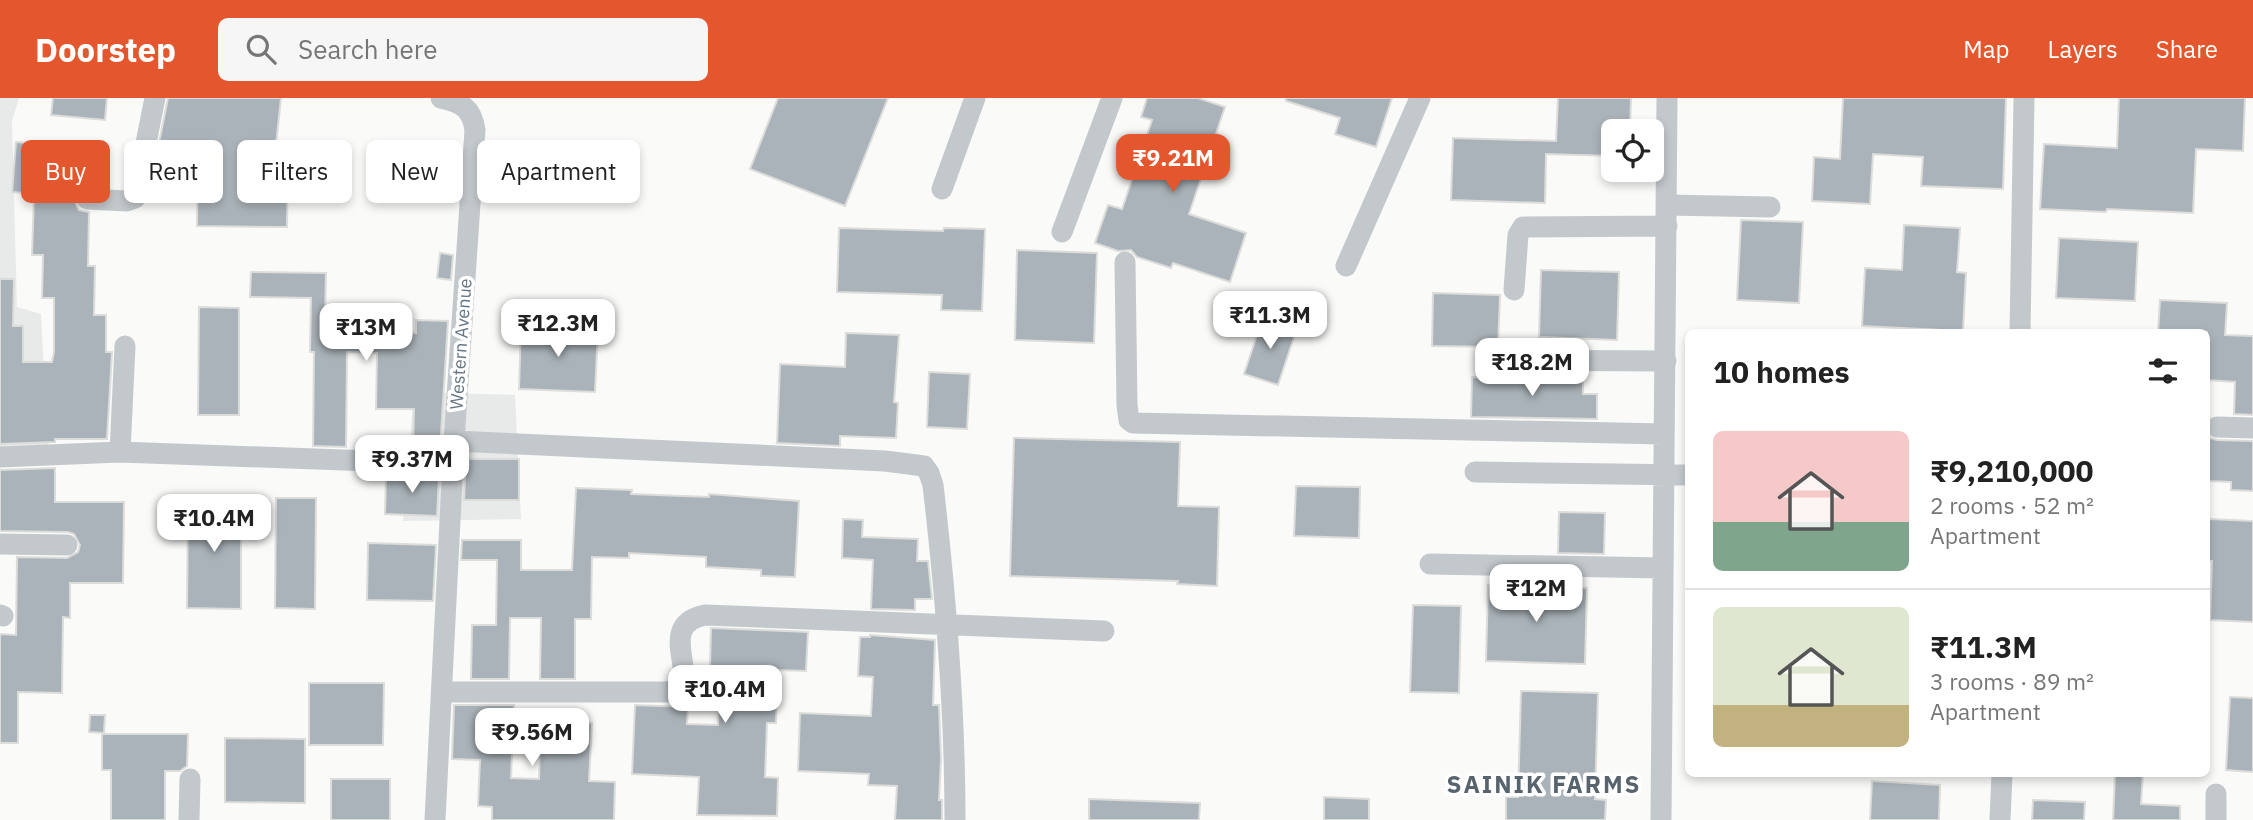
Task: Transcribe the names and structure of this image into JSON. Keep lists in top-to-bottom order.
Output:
{
  "streets": {
    "street": ["Western Avenue"]
  },
  "districts": ["SAINIK FARMS"],
  "page": {
    "header": "Doorstep",
    "search": "Search here",
    "nav": ["Map", "Layers", "Share"],
    "price": [
      "₹9.21M",
      "₹11.3M",
      "₹12.3M",
      "₹13M",
      "₹18.2M",
      "₹9.37M",
      "₹10.4M",
      "₹12M",
      "₹10.4M",
      "₹9.56M"
    ],
    "chip": [
      "Buy",
      "Rent",
      "Filters",
      "New",
      "Apartment"
    ],
    "heading": "10 homes",
    "list": [
      {
        "name": "₹9,210,000",
        "note": "2 rooms · 52 m² · Apartment"
      },
      {
        "name": "₹11.3M",
        "note": "3 rooms · 89 m² · Apartment"
      }
    ]
  }
}
